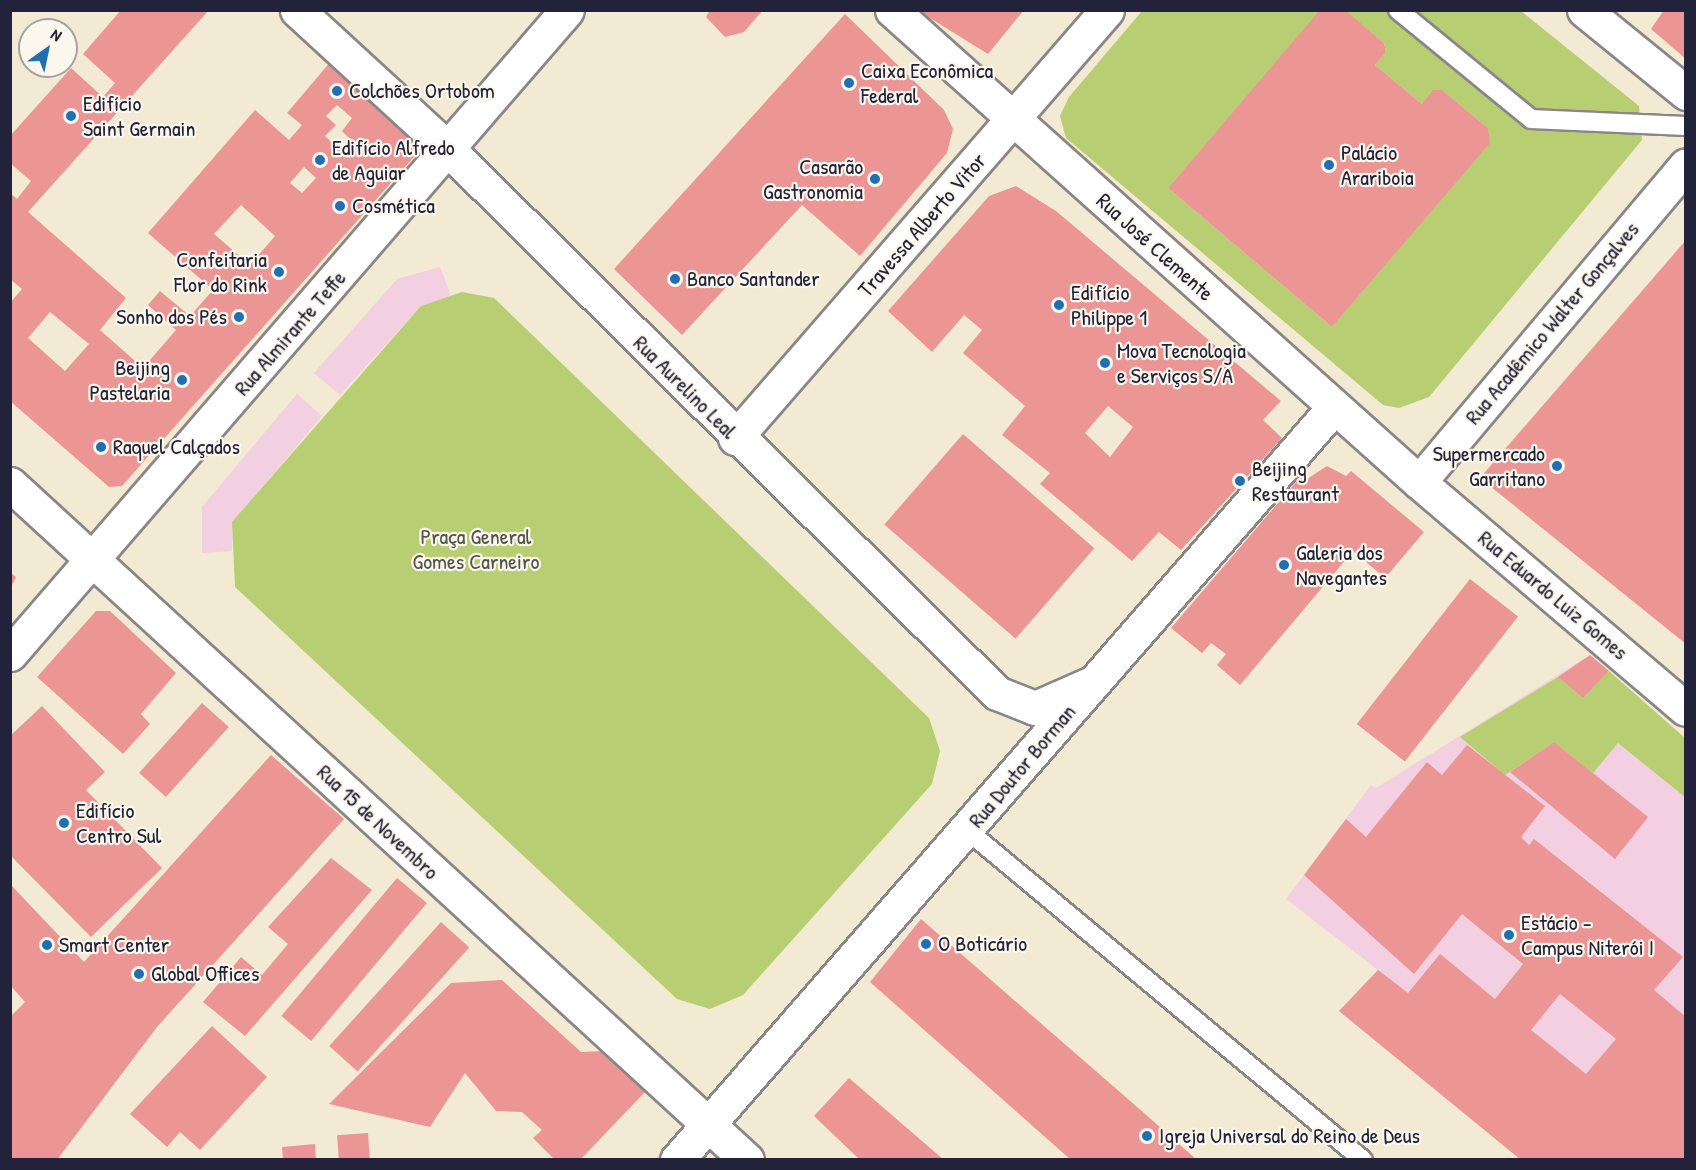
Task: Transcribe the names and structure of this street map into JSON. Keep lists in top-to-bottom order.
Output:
{
  "streets": {
    "street": [
      "Travessa Alberto Vitor",
      "Rua José Clemente",
      "Rua Acadêmico Walter Gonçalves",
      "Rua Almirante Teffe",
      "Rua Aurelino Leal",
      "Rua Eduardo Luiz Gomes",
      "Rua Doutor Borman",
      "Rua 15 de Novembro"
    ]
  },
  "crossings": [
    ["Travessa Alberto Vitor", "Rua José Clemente"],
    ["Travessa Alberto Vitor", "Rua Aurelino Leal"],
    ["Rua José Clemente", "Rua Acadêmico Walter Gonçalves"],
    ["Rua José Clemente", "Rua Eduardo Luiz Gomes"],
    ["Rua José Clemente", "Rua Doutor Borman"],
    ["Rua Acadêmico Walter Gonçalves", "Rua Eduardo Luiz Gomes"],
    ["Rua Almirante Teffe", "Rua Aurelino Leal"],
    ["Rua Almirante Teffe", "Rua 15 de Novembro"],
    ["Rua Aurelino Leal", "Rua Doutor Borman"],
    ["Rua Doutor Borman", "Rua 15 de Novembro"]
  ],
  "parks": ["Praça General Gomes Carneiro"],
  "places": [
    "Caixa Econômica Federal",
    "Colchões Ortobom",
    "Edifício Saint Germain",
    "Edifício Alfredo de Aguiar",
    "Palácio Arariboia",
    "Casarão Gastronomia",
    "Cosmética",
    "Confeitaria Flor do Rink",
    "Banco Santander",
    "Edifício Philippe 1",
    "Sonho dos Pés",
    "Mova Tecnologia e Serviços S/A",
    "Beijing Pastelaria",
    "Raquel Calçados",
    "Supermercado Garritano",
    "Beijing Restaurant",
    "Galeria dos Navegantes",
    "Edifício Centro Sul",
    "Estácio - Campus Niterói I",
    "O Boticário",
    "Smart Center",
    "Global Offices",
    "Igreja Universal do Reino de Deus"
  ],
  "north": "top right"
}
